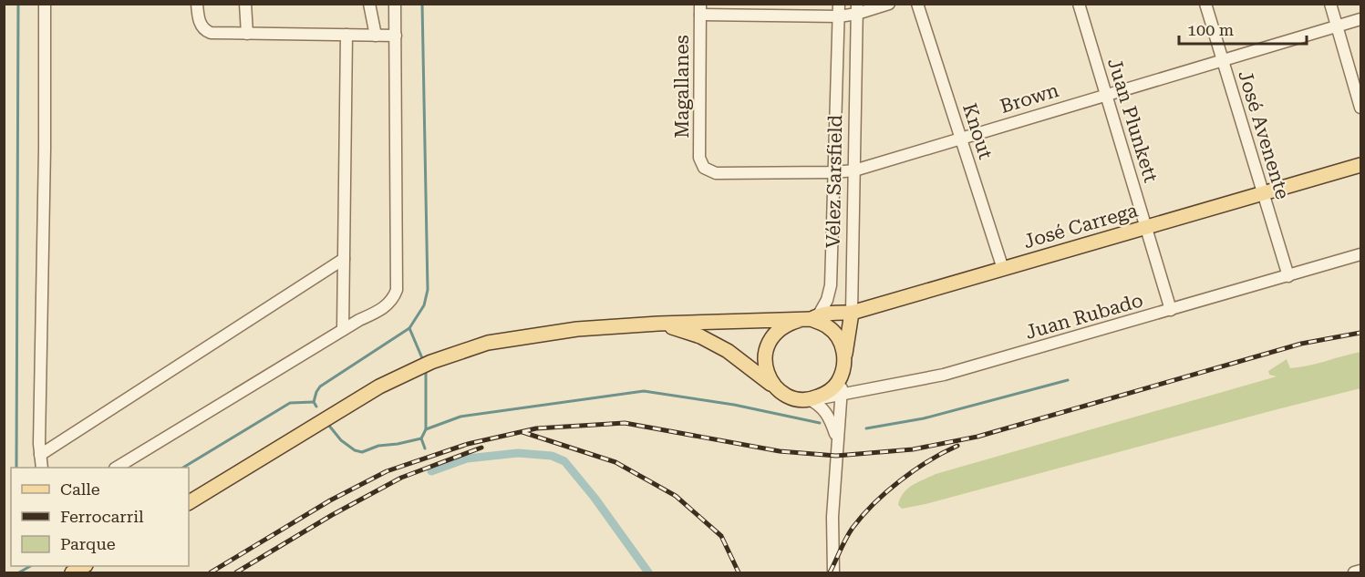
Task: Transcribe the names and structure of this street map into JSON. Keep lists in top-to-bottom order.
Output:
{
  "streets": {
    "main road": ["Vélez Sarsfield", "José Carrega"],
    "street": [
      "Magallanes",
      "Brown",
      "Juan Plunkett",
      "Knout",
      "José Avenente",
      "Juan Rubado"
    ]
  },
  "crossings": [
    ["Magallanes", "Brown"],
    ["Brown", "Juan Plunkett"],
    ["Brown", "Knout"],
    ["Brown", "José Avenente"],
    ["Brown", "Vélez Sarsfield"],
    ["Juan Plunkett", "José Carrega"],
    ["Juan Plunkett", "Juan Rubado"],
    ["Knout", "José Carrega"],
    ["José Avenente", "José Carrega"],
    ["José Avenente", "Juan Rubado"],
    ["Vélez Sarsfield", "José Carrega"],
    ["Vélez Sarsfield", "Juan Rubado"],
    ["José Carrega", "Juan Rubado"]
  ],
  "legend": ["Calle", "Ferrocarril", "Parque"],
  "scale_bar": "100 m"
}
